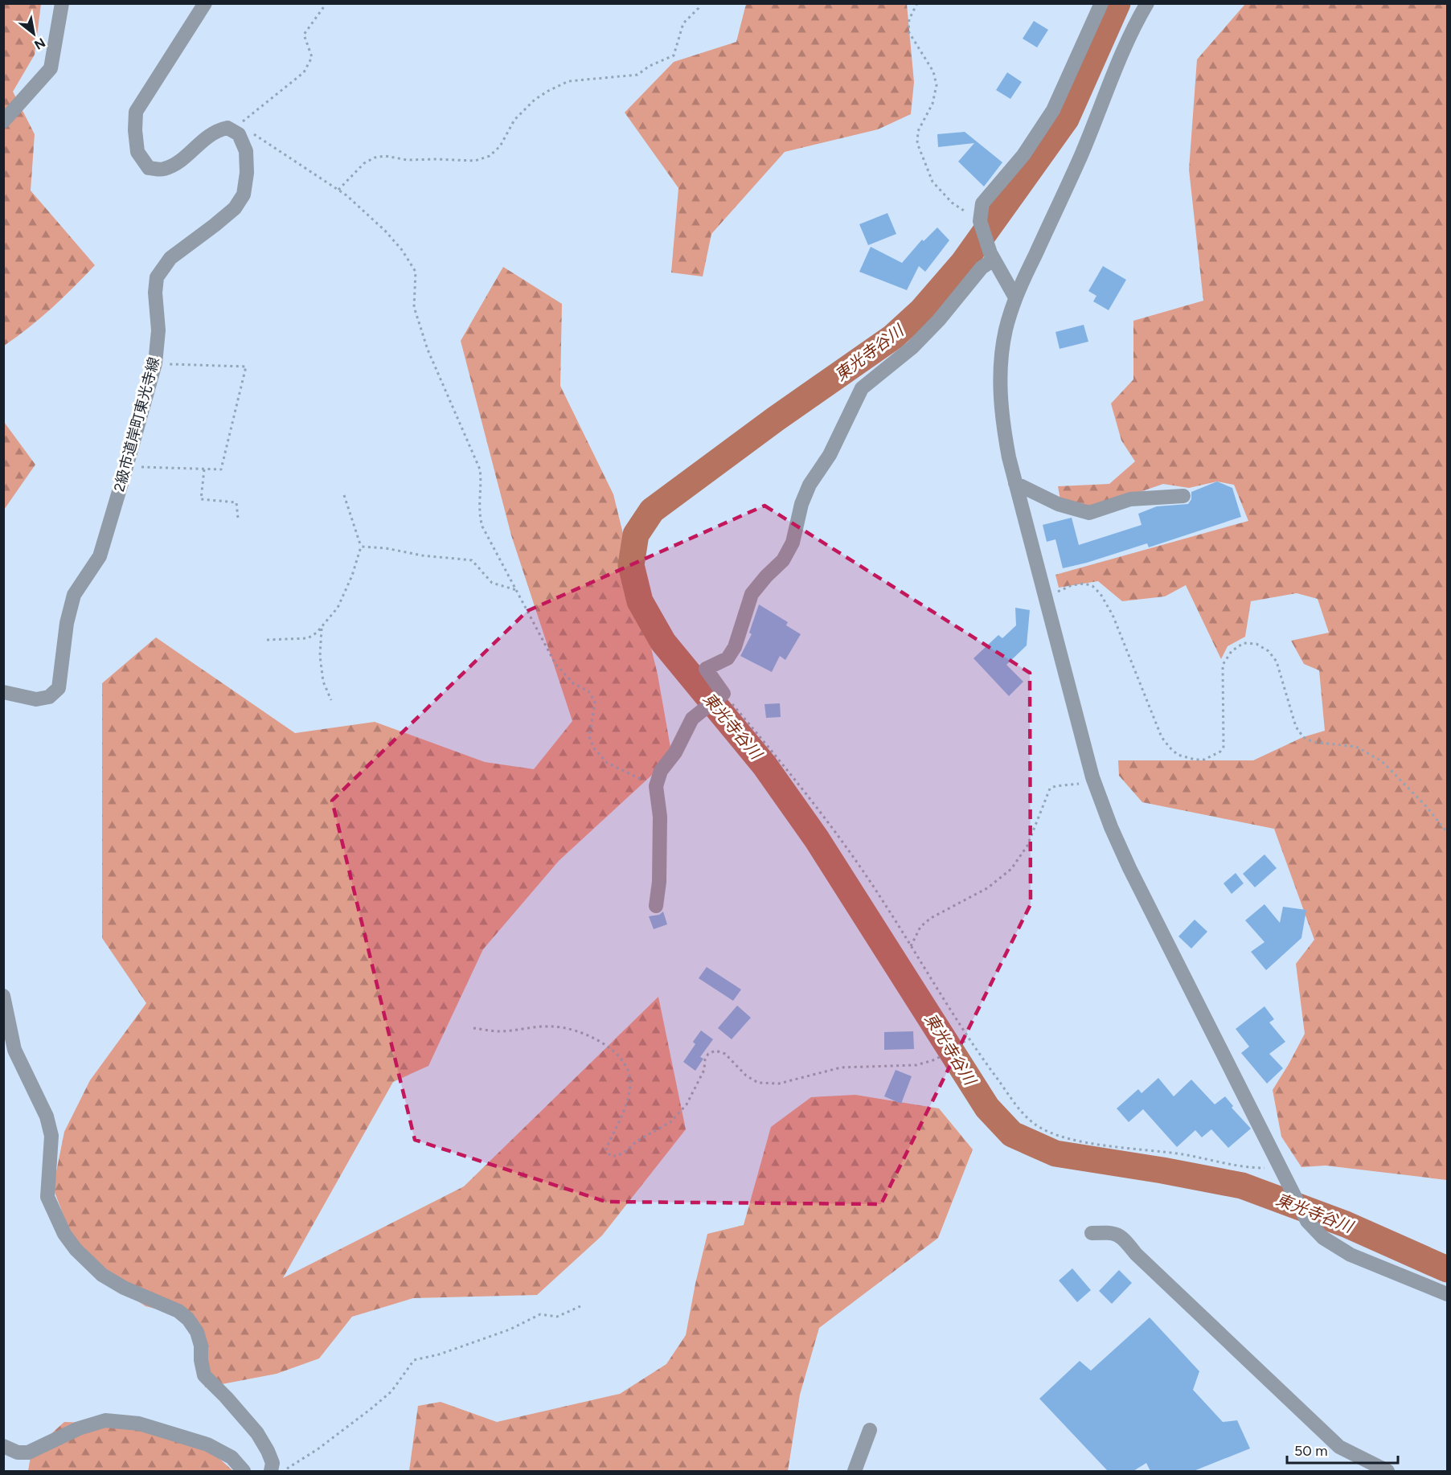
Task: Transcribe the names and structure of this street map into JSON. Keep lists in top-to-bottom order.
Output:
{
  "streets": {
    "street": ["2級市道岸町東光寺線"]
  },
  "water": ["東光寺谷川"],
  "scale_bar": "50 m",
  "north": "bottom right"
}
